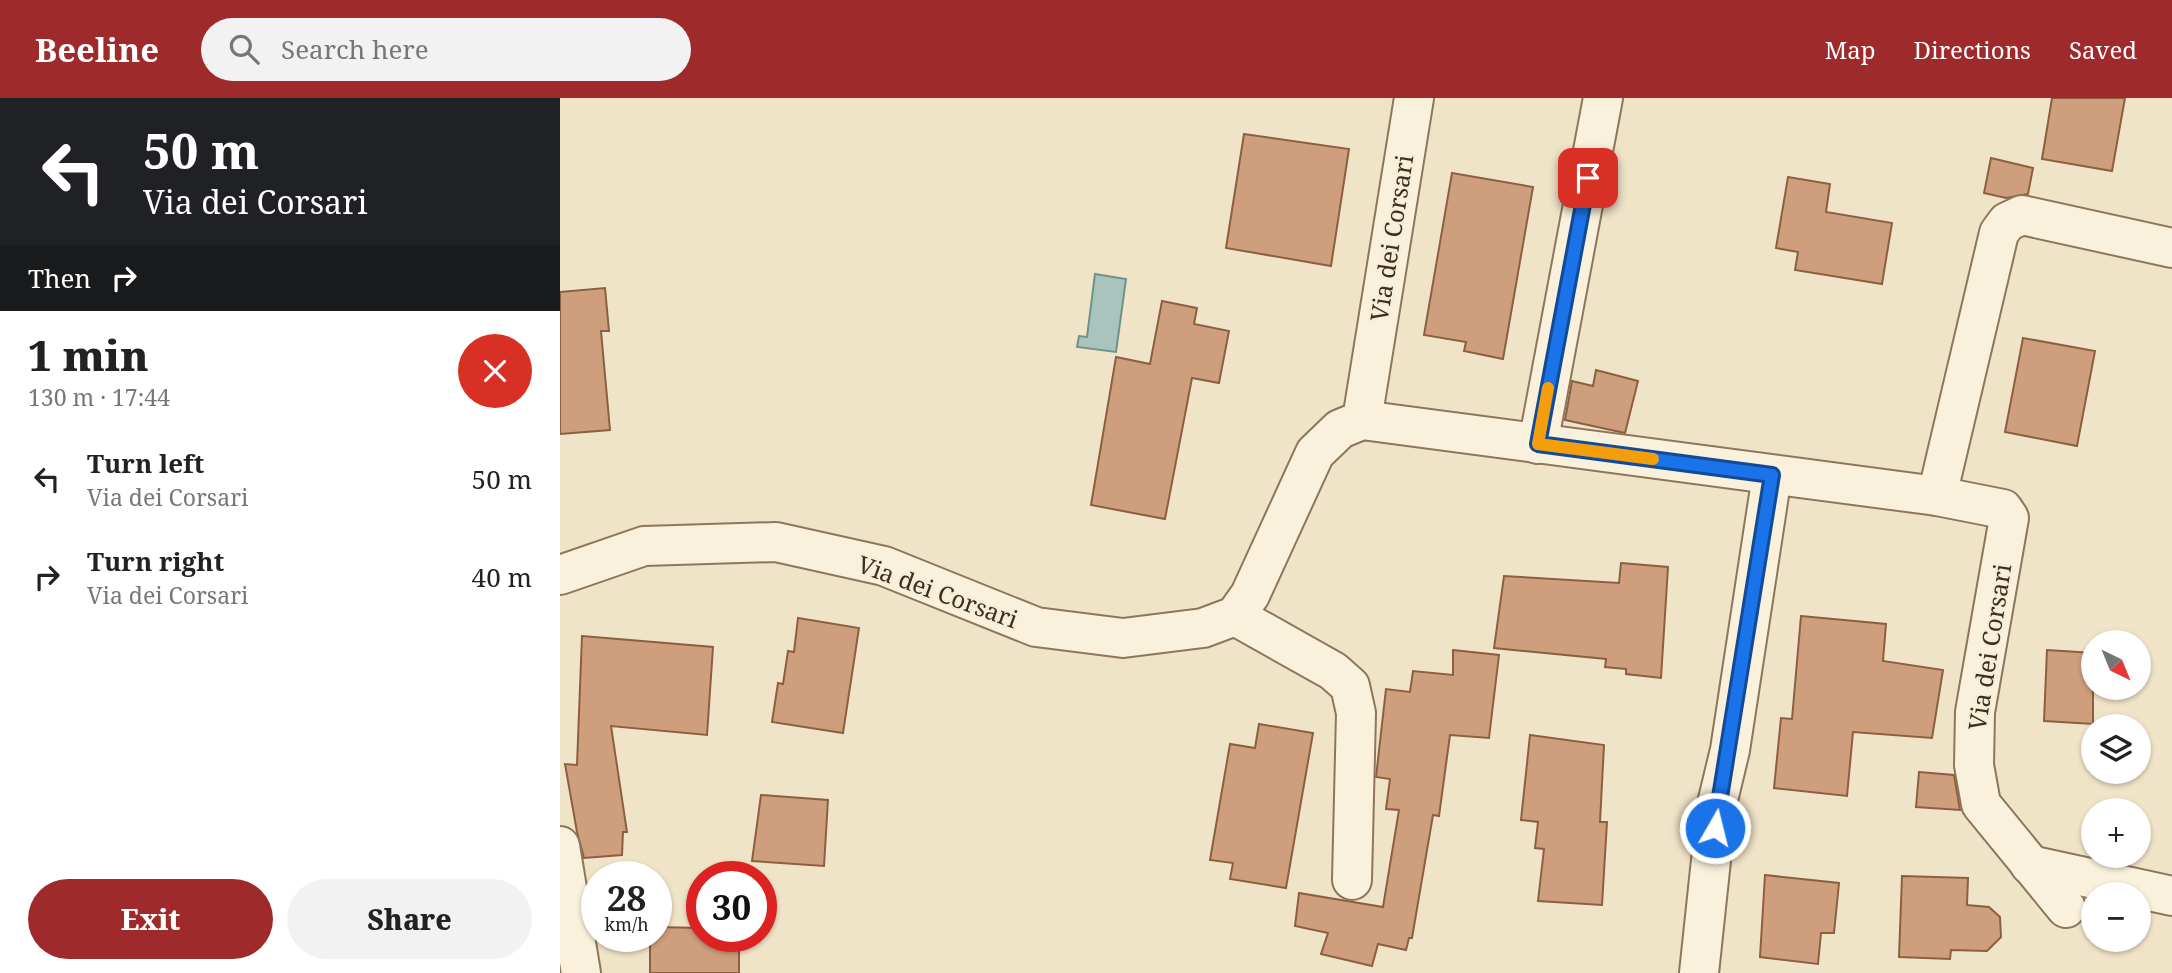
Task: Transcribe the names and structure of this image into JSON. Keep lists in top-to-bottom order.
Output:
{
  "streets": {
    "street": ["Via dei Corsari"]
  },
  "north": "bottom right",
  "page": {
    "header": "Beeline",
    "search": "Search here",
    "nav": ["Map", "Directions", "Saved"],
    "turn": ["50 m", "Via dei Corsari"],
    "then": "Then",
    "heading": ["1 min", "130 m · 17:44"],
    "list": [
      {
        "name": "Turn left",
        "note": "Via dei Corsari",
        "value": "50 m"
      },
      {
        "name": "Turn right",
        "note": "Via dei Corsari",
        "value": "40 m"
      }
    ],
    "map_buttons": ["+", "−"],
    "speed": "28 km/h",
    "limit": "30",
    "buttons": ["Exit", "Share"]
  }
}
